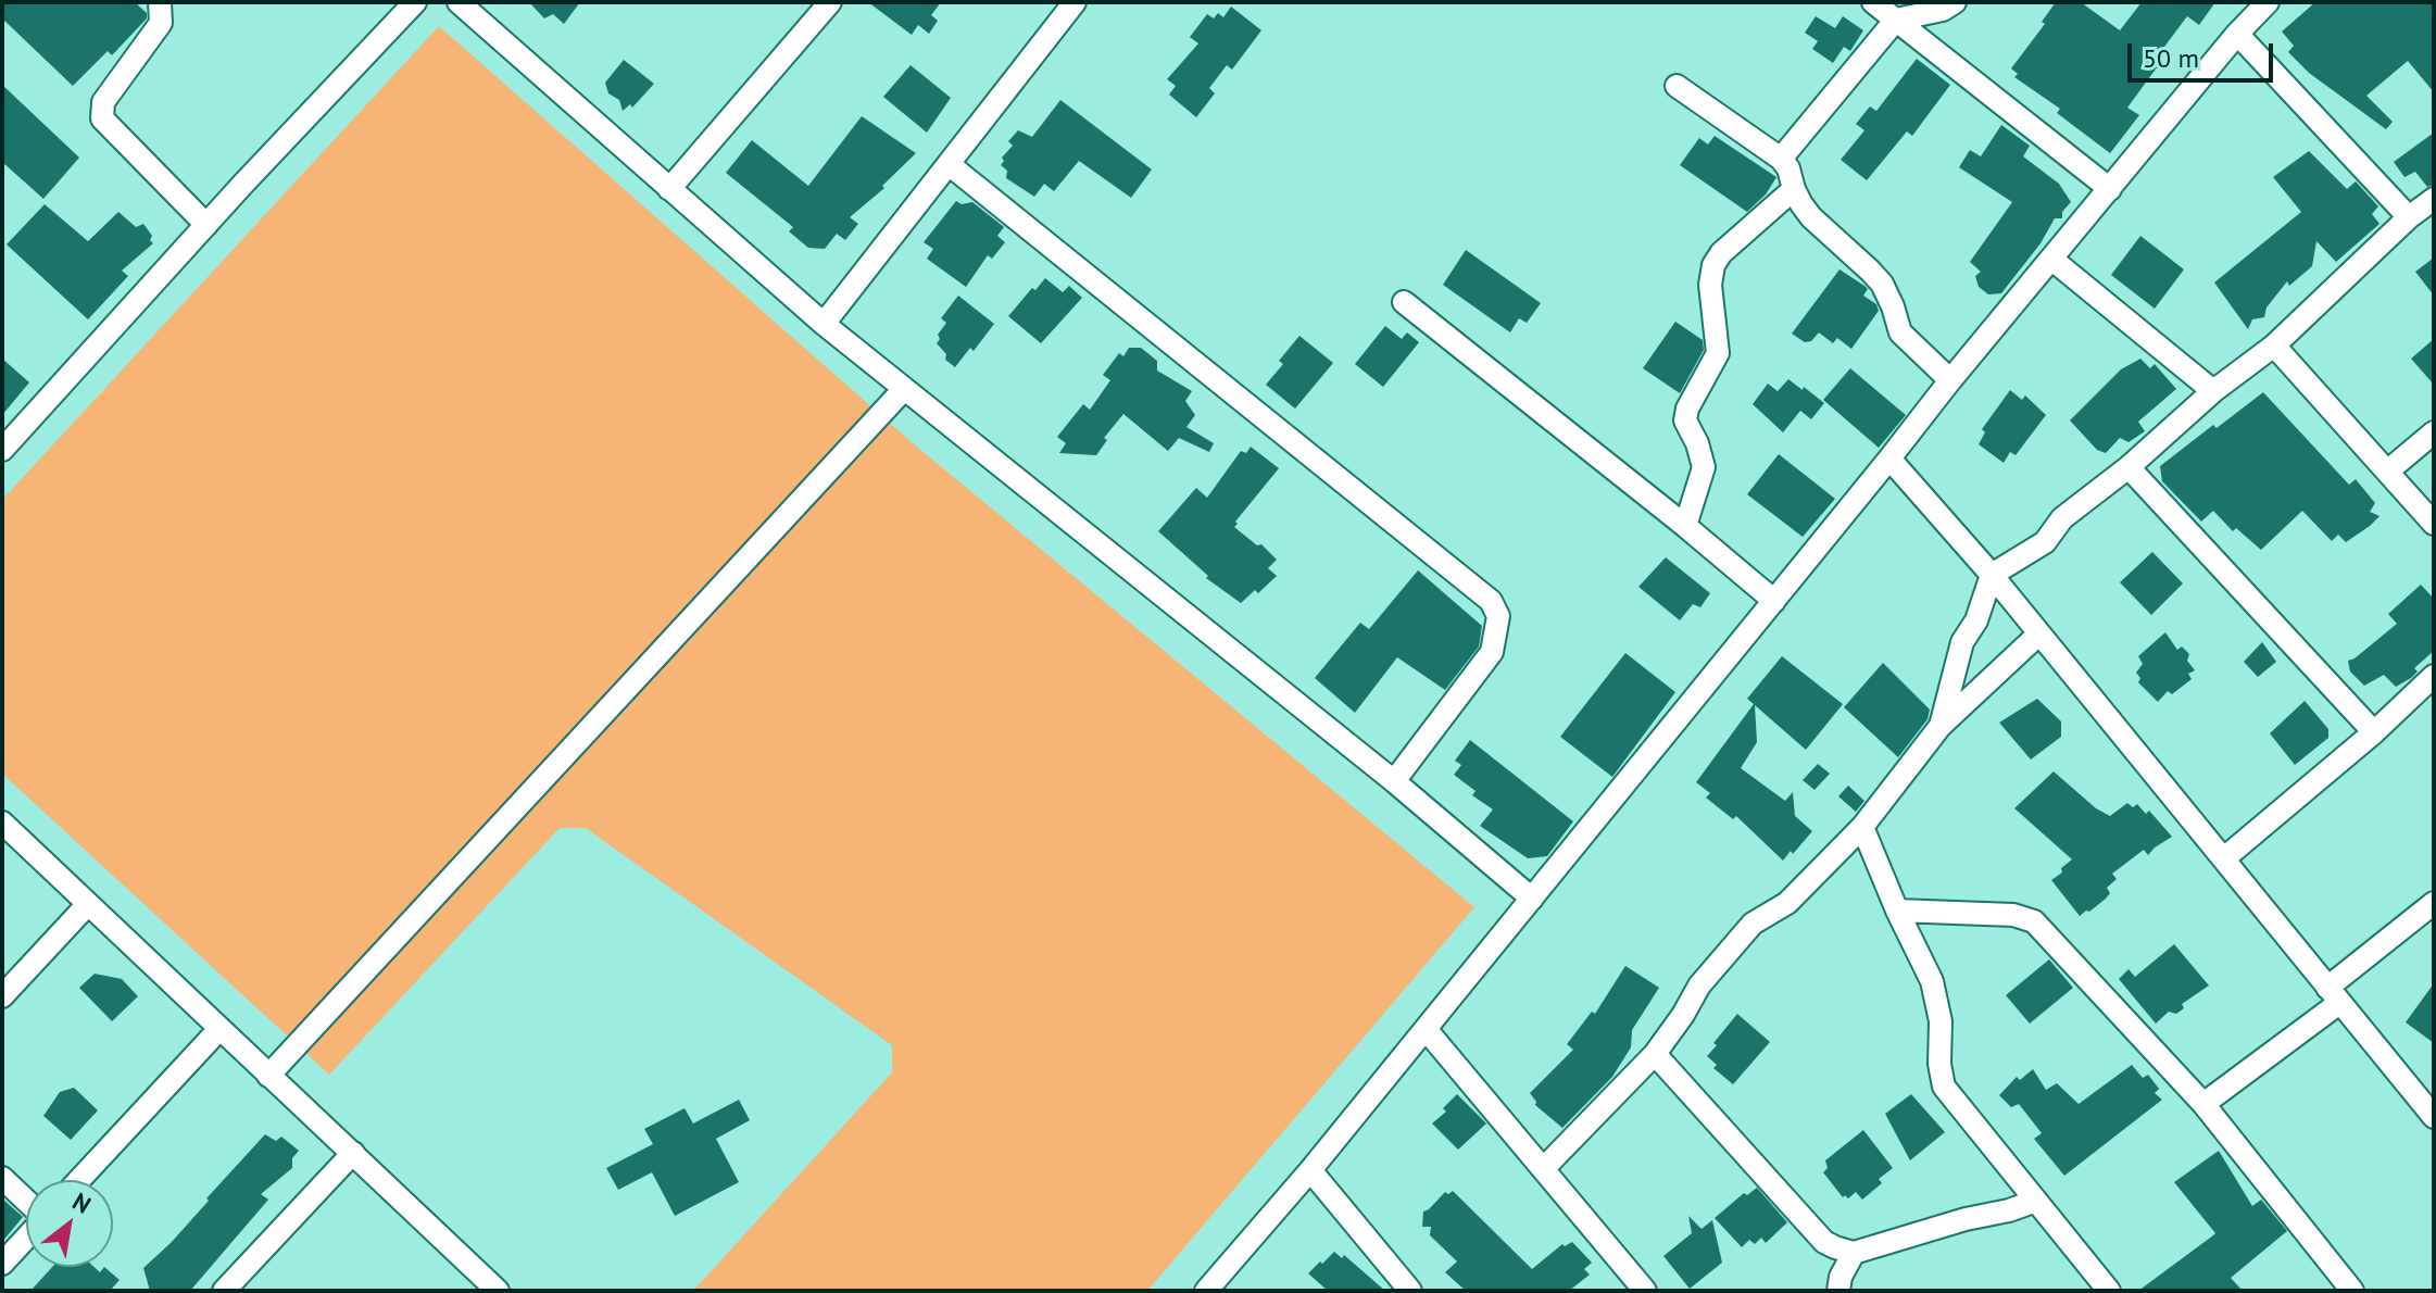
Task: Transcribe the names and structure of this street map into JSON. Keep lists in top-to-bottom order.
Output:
{
  "scale_bar": "50 m",
  "north": "top right"
}
